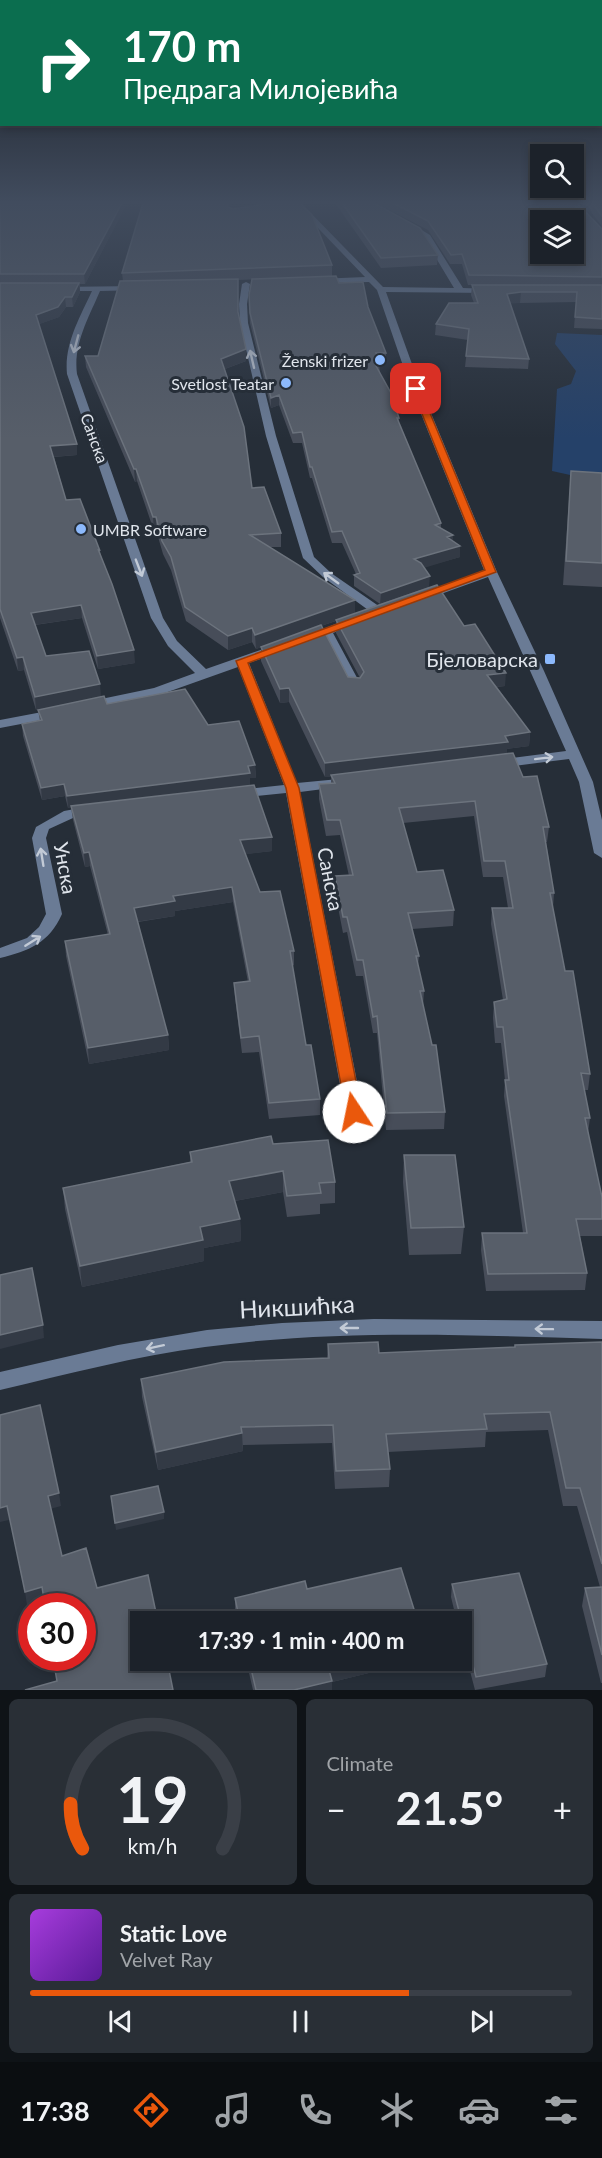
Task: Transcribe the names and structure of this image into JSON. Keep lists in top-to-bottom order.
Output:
{
  "streets": {
    "street": ["Санска", "Унска", "Никшићка"]
  },
  "one_way": ["Санска", "Никшићка"],
  "places": {
    "other": ["Ženski frizer", "Svetlost Teatar", "UMBR Software"],
    "transit": ["Бјеловарска"]
  },
  "page": {
    "turn": ["170 m", "Предрага Милојевића"],
    "limit": "30",
    "trip": "17:39 · 1 min · 400 m",
    "tile": "Climate",
    "heat": ["−", "21.5°", "+"],
    "song": ["Static Love", "Velvet Ray"],
    "tabs": "17:38",
    "gauge": ["19", "km/h"]
  }
}
